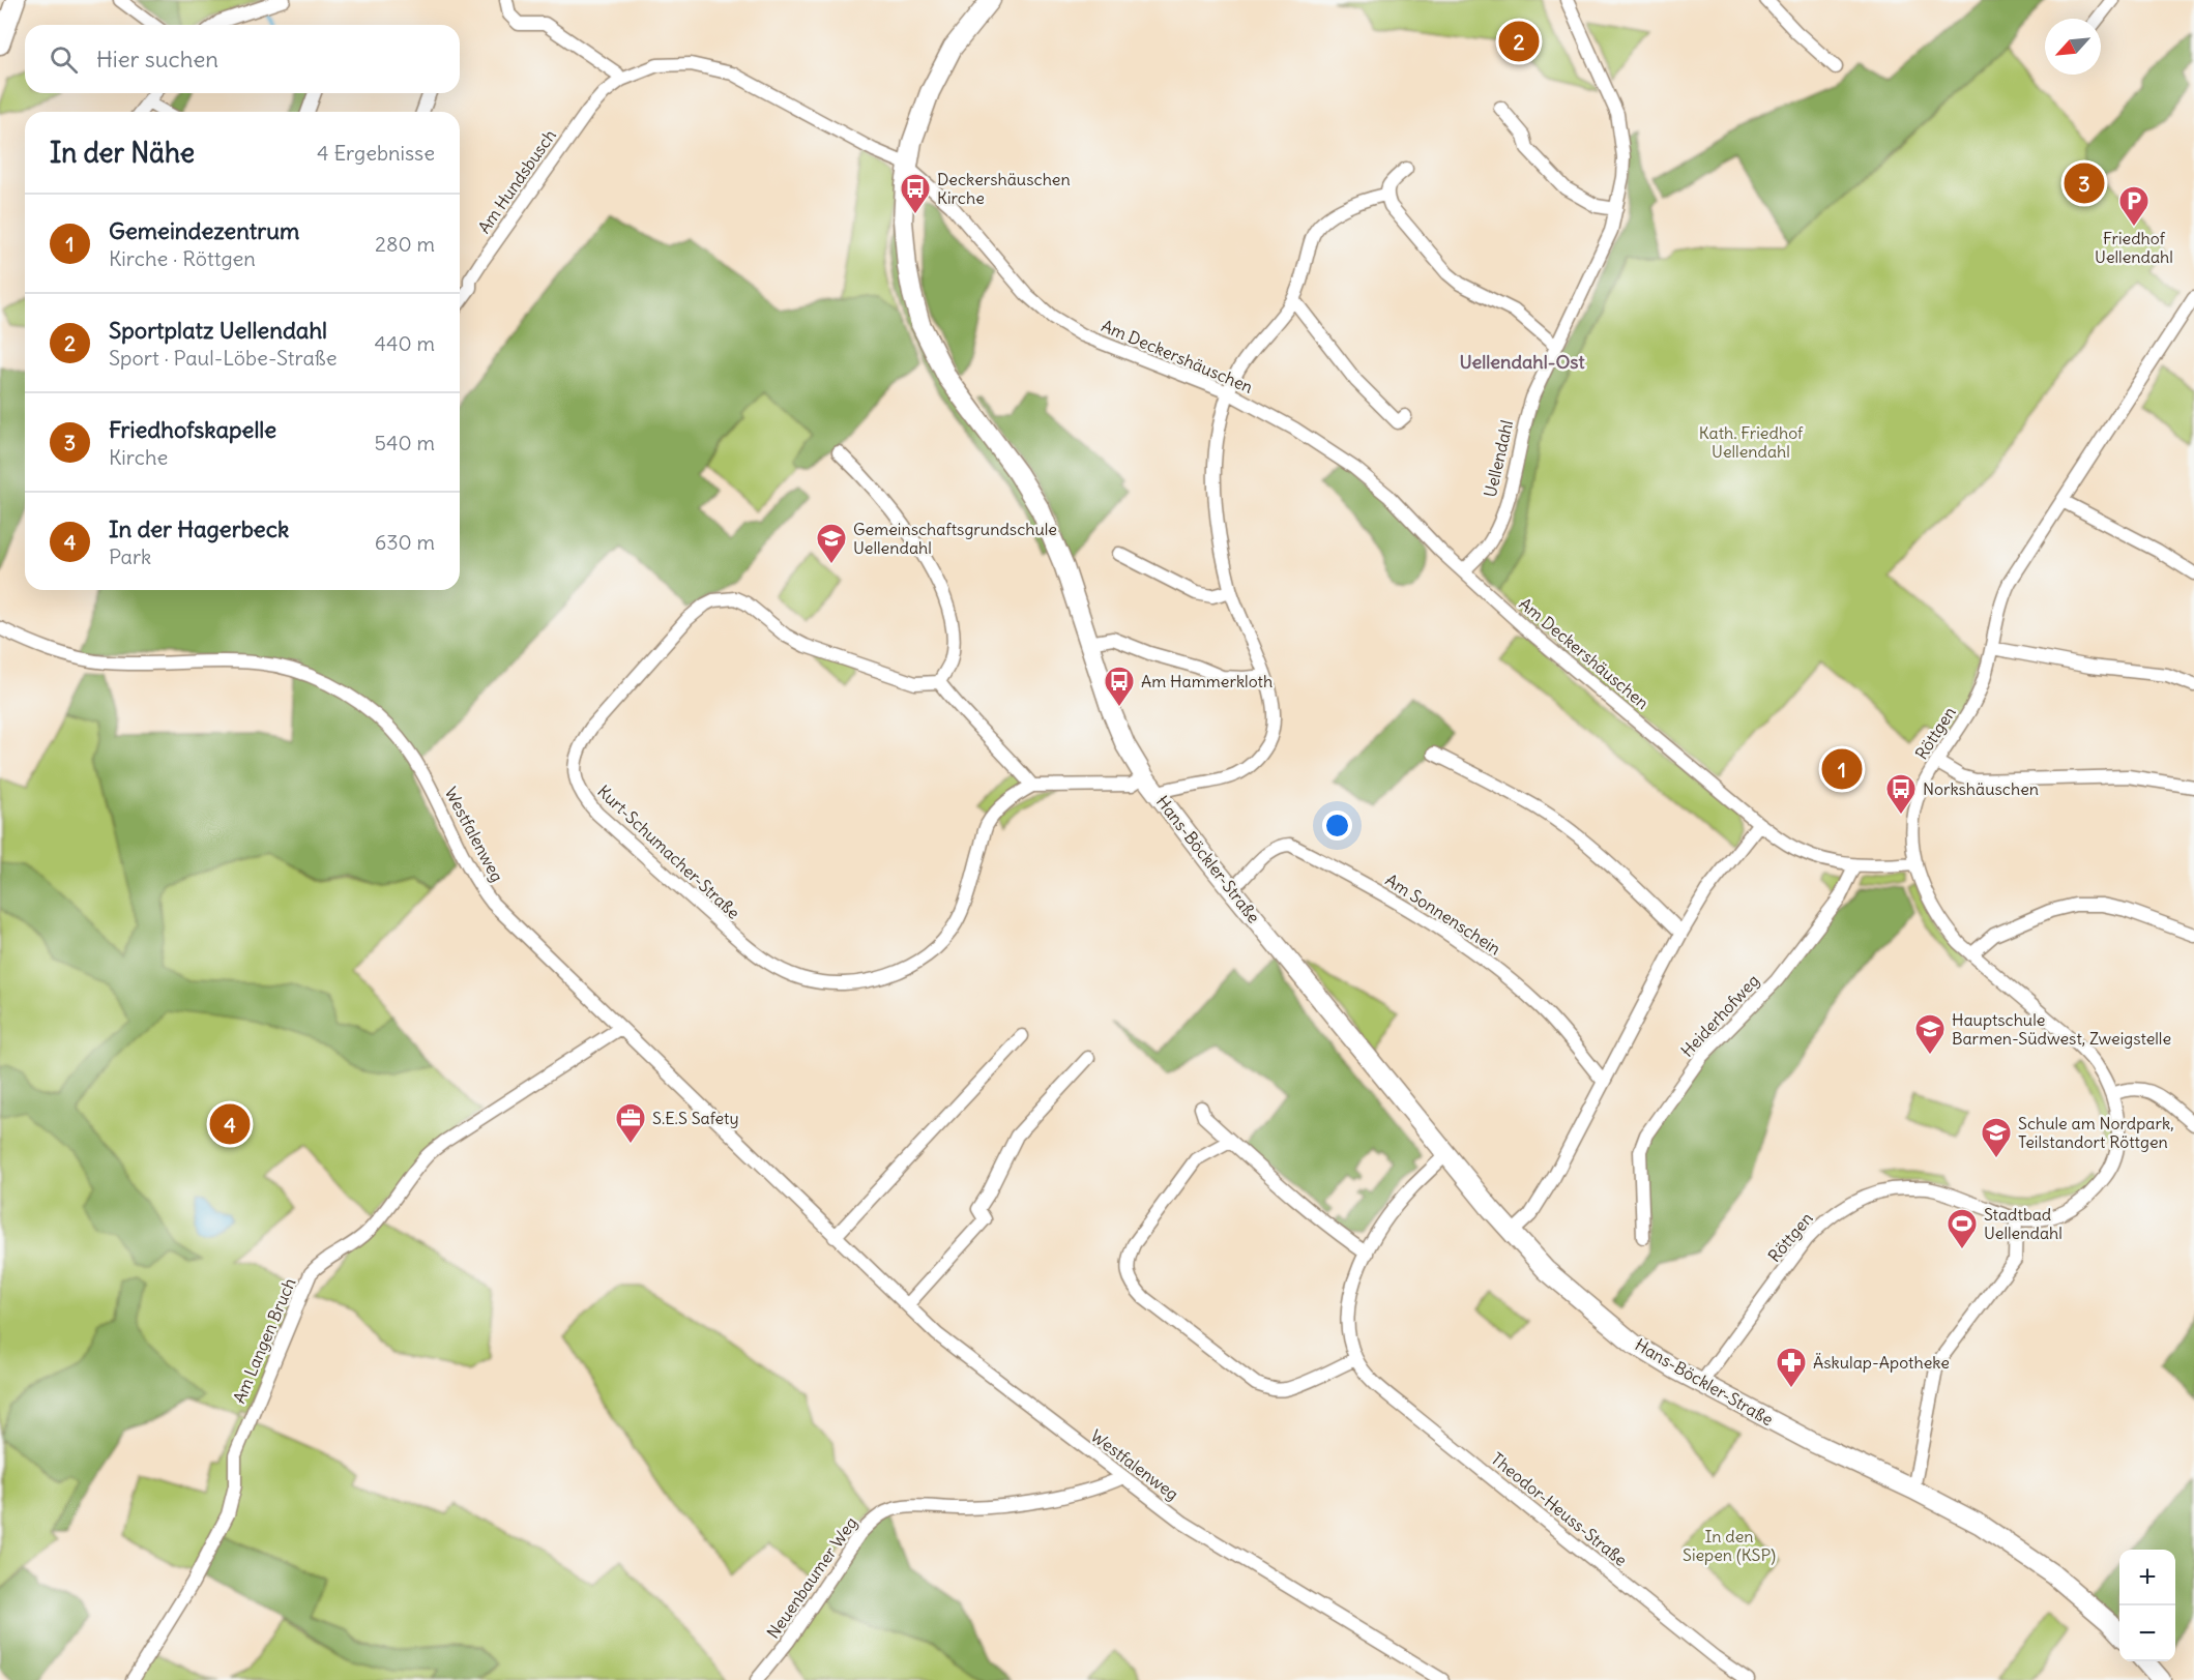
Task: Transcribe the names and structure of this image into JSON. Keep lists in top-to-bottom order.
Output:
{
  "streets": {
    "street": [
      "Am Hundsbusch",
      "Am Deckershäuschen",
      "Uellendahl",
      "Röttgen",
      "Westfalenweg",
      "Kurt-Schumacher-Straße",
      "Hans-Böckler-Straße",
      "Am Sonnenschein",
      "Heiderhofweg",
      "Am Langen Bruch",
      "Theodor-Heuss-Straße",
      "Neuenbaumer Weg"
    ]
  },
  "crossings": [
    ["Am Hundsbusch", "Am Deckershäuschen"],
    ["Am Deckershäuschen", "Uellendahl"],
    ["Am Deckershäuschen", "Röttgen"],
    ["Am Deckershäuschen", "Hans-Böckler-Straße"],
    ["Am Deckershäuschen", "Heiderhofweg"],
    ["Röttgen", "Hans-Böckler-Straße"],
    ["Westfalenweg", "Am Langen Bruch"],
    ["Westfalenweg", "Neuenbaumer Weg"],
    ["Hans-Böckler-Straße", "Theodor-Heuss-Straße"]
  ],
  "districts": ["Uellendahl-Ost"],
  "parks": ["Kath. Friedhof Uellendahl", "In den Siepen (KSP)"],
  "places": {
    "bus stop": ["Deckershäuschen Kirche", "Am Hammerkloth", "Norkshäuschen"],
    "parking": ["Friedhof Uellendahl"],
    "school or university": ["Gemeinschaftsgrundschule Uellendahl", "Hauptschule Barmen-Südwest, Zweigstelle", "Schule am Nordpark, Teilstandort Röttgen"],
    "office": ["S.E.S Safety"],
    "sports": ["Stadtbad Uellendahl"],
    "pharmacy": ["Äskulap-Apotheke"]
  },
  "north": "bottom left",
  "page": {
    "pins": [
      "2",
      "3",
      "1",
      "4"
    ],
    "search": "Hier suchen",
    "heading": ["In der Nähe", "4 Ergebnisse"],
    "list": [
      {
        "mark": "1",
        "name": "Gemeindezentrum",
        "note": "Kirche · Röttgen",
        "value": "280 m"
      },
      {
        "mark": "2",
        "name": "Sportplatz Uellendahl",
        "note": "Sport · Paul-Löbe-Straße",
        "value": "440 m"
      },
      {
        "mark": "3",
        "name": "Friedhofskapelle",
        "note": "Kirche",
        "value": "540 m"
      },
      {
        "mark": "4",
        "name": "In der Hagerbeck",
        "note": "Park",
        "value": "630 m"
      }
    ],
    "map_buttons": ["+", "−"]
  }
}
